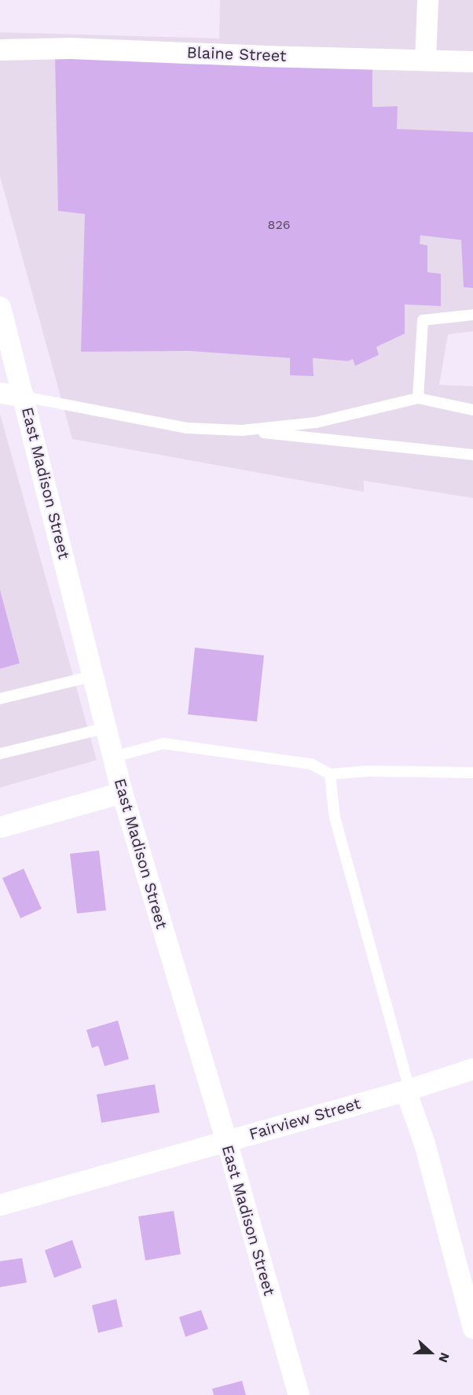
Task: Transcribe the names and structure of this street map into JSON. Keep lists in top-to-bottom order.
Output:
{
  "streets": {
    "street": ["Blaine Street", "East Madison Street", "Fairview Street"]
  },
  "crossings": [
    ["East Madison Street", "Fairview Street"]
  ],
  "house_numbers": ["826"],
  "north": "right"
}
